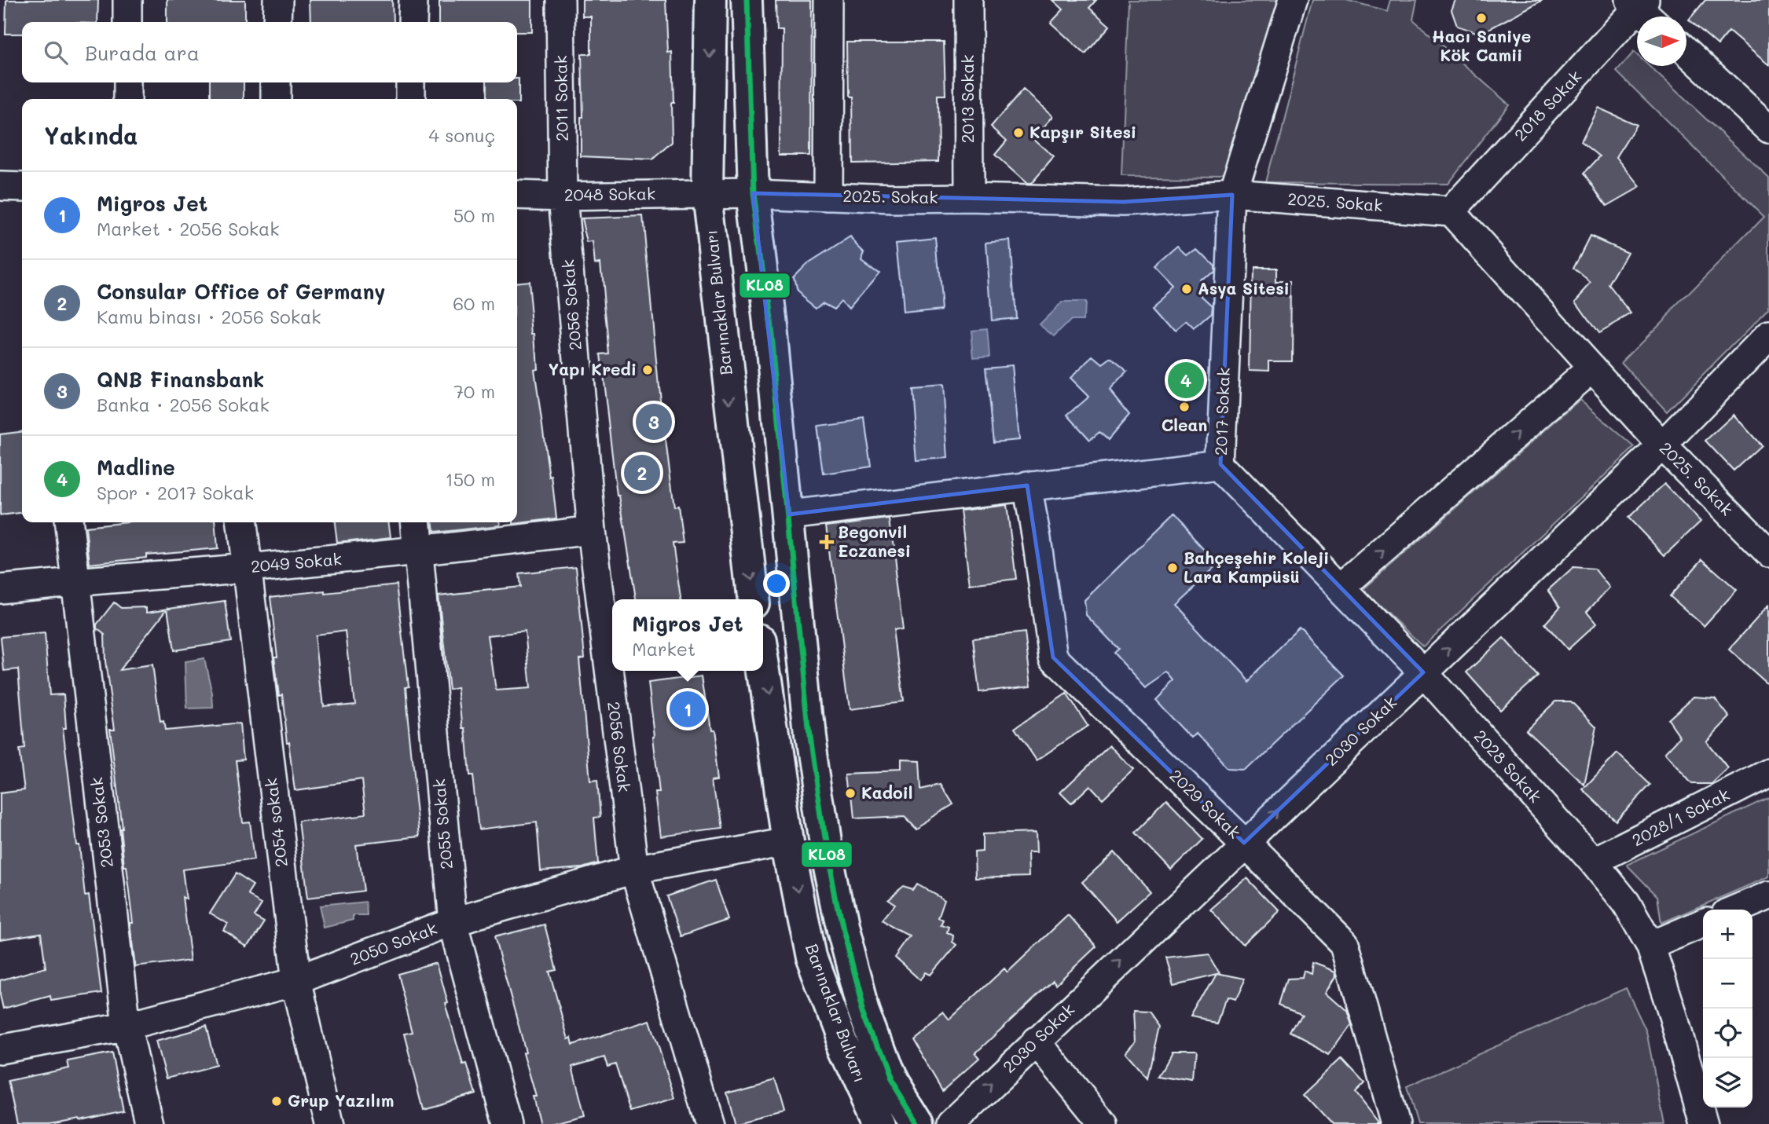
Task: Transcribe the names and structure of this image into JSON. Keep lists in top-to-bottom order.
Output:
{
  "streets": {
    "main road": ["Barınaklar Bulvarı"],
    "street": [
      "2011 Sokak",
      "2013 Sokak",
      "2018 Sokak",
      "2048 Sokak",
      "2025. Sokak",
      "2056 Sokak",
      "2017 Sokak",
      "2049 Sokak",
      "2030 Sokak",
      "2028 Sokak",
      "2029 Sokak",
      "2028/1 Sokak",
      "2053 Sokak",
      "2054 sokak",
      "2055 Sokak",
      "2050 Sokak"
    ]
  },
  "crossings": [
    ["2011 Sokak", "2048 Sokak"],
    ["2011 Sokak", "2056 Sokak"],
    ["2013 Sokak", "2025. Sokak"],
    ["2018 Sokak", "2025. Sokak"],
    ["2048 Sokak", "2025. Sokak"],
    ["2048 Sokak", "Barınaklar Bulvarı"],
    ["2048 Sokak", "2056 Sokak"],
    ["2025. Sokak", "Barınaklar Bulvarı"],
    ["2025. Sokak", "2017 Sokak"],
    ["2025. Sokak", "2030 Sokak"],
    ["Barınaklar Bulvarı", "2017 Sokak"],
    ["Barınaklar Bulvarı", "2050 Sokak"],
    ["2056 Sokak", "2049 Sokak"],
    ["2056 Sokak", "2050 Sokak"],
    ["2017 Sokak", "2028 Sokak"],
    ["2017 Sokak", "2029 Sokak"],
    ["2049 Sokak", "2053 Sokak"],
    ["2049 Sokak", "2054 sokak"],
    ["2049 Sokak", "2055 Sokak"],
    ["2030 Sokak", "2028 Sokak"],
    ["2030 Sokak", "2029 Sokak"],
    ["2028 Sokak", "2028/1 Sokak"],
    ["2053 Sokak", "2050 Sokak"],
    ["2054 sokak", "2050 Sokak"],
    ["2055 Sokak", "2050 Sokak"]
  ],
  "places": {
    "other": [
      "Hacı Saniye Kök Camii",
      "Kapşır Sitesi",
      "Asya Sitesi",
      "Yapı Kredi",
      "Clean",
      "Bahçeşehir Koleji Lara Kampüsü",
      "Kadoil",
      "Grup Yazılım"
    ],
    "health": ["Begonvil Eczanesi"]
  },
  "lines": ["transit line KL08"],
  "north": "right",
  "page": {
    "search": "Burada ara",
    "heading": ["Yakında", "4 sonuç"],
    "list": [
      {
        "mark": "1",
        "name": "Migros Jet",
        "note": "Market · 2056 Sokak",
        "value": "50 m"
      },
      {
        "mark": "2",
        "name": "Consular Office of Germany",
        "note": "Kamu binası · 2056 Sokak",
        "value": "60 m"
      },
      {
        "mark": "3",
        "name": "QNB Finansbank",
        "note": "Banka · 2056 Sokak",
        "value": "70 m"
      },
      {
        "mark": "4",
        "name": "Madline",
        "note": "Spor · 2017 Sokak",
        "value": "150 m"
      }
    ],
    "pins": [
      "4",
      "3",
      "2",
      "1"
    ],
    "popup": ["Migros Jet", "Market"],
    "map_buttons": ["+", "−"]
  }
}
